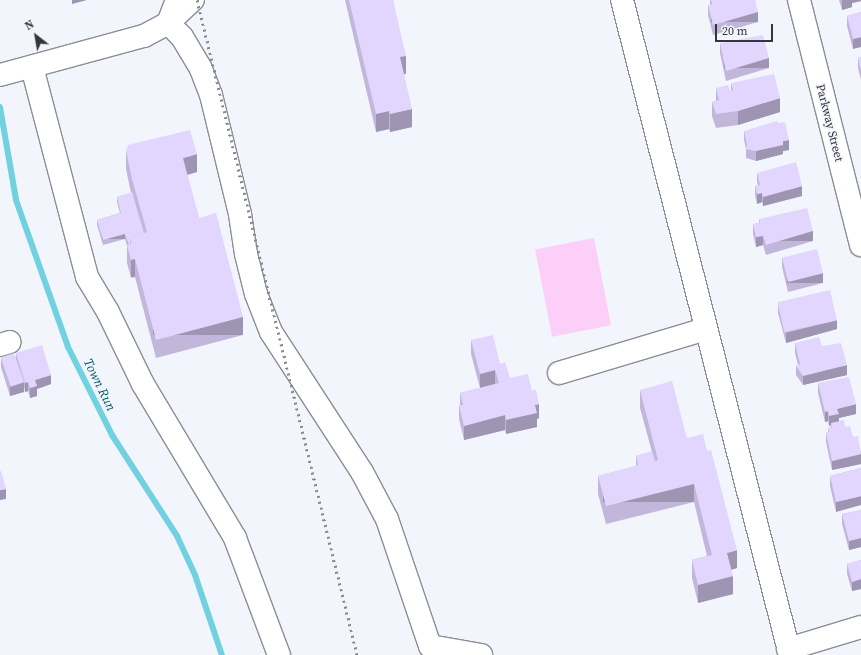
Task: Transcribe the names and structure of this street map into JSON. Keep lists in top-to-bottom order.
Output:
{
  "streets": {
    "street": ["Parkway Street"]
  },
  "water": ["Town Run"],
  "scale_bar": "20 m",
  "north": "top left"
}
